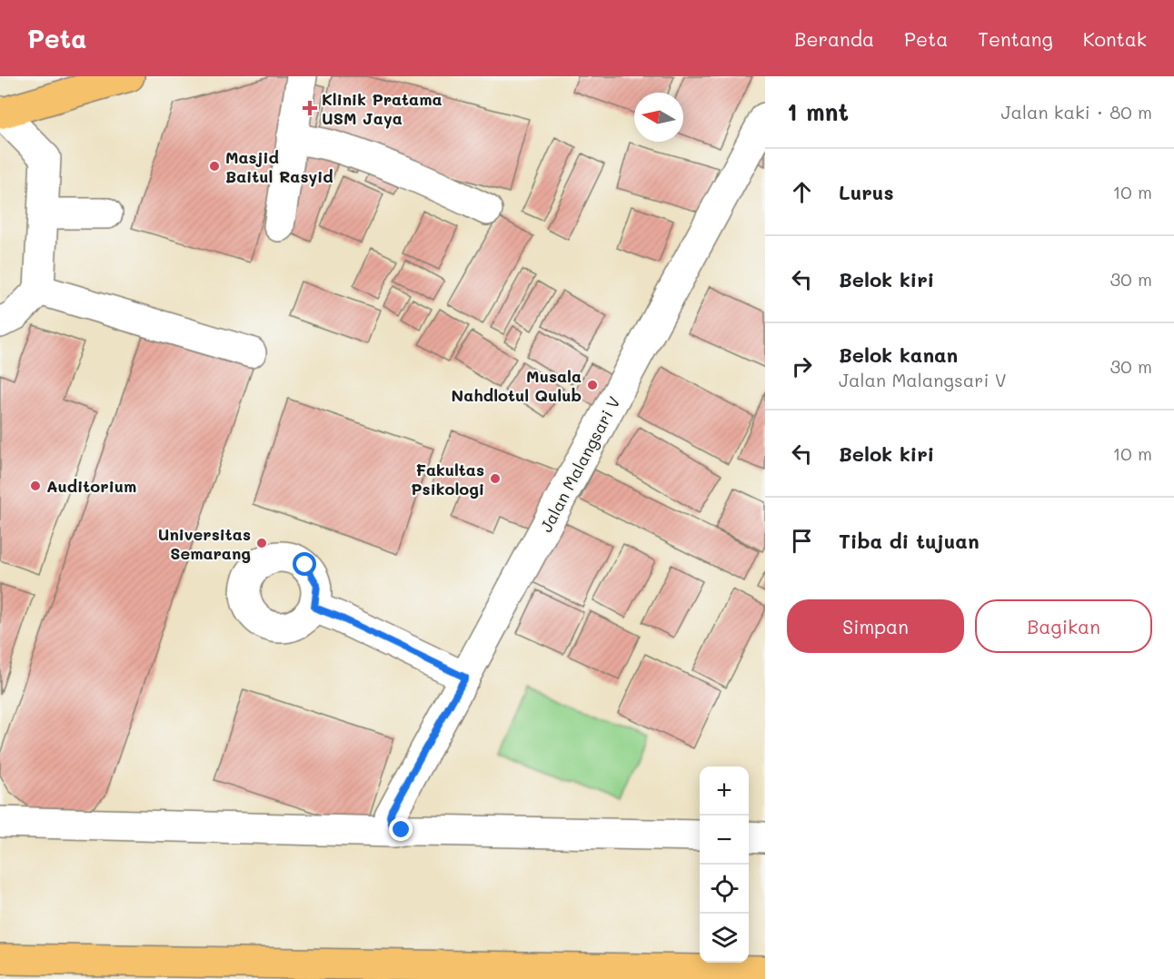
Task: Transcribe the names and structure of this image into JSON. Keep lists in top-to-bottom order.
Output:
{
  "streets": {
    "street": ["Jalan Malangsari V"]
  },
  "places": {
    "health": ["Klinik Pratama USM Jaya"],
    "other": [
      "Masjid Baitul Rasyid",
      "Musala Nahdlotul Qulub",
      "Fakultas Psikologi",
      "Auditorium",
      "Universitas Semarang"
    ]
  },
  "north": "left",
  "page": {
    "header": "Peta",
    "nav": [
      "Beranda",
      "Peta",
      "Tentang",
      "Kontak"
    ],
    "heading": ["1 mnt", "Jalan kaki · 80 m"],
    "list": [
      ["Lurus", "10 m"],
      ["Belok kiri", "30 m"],
      ["Belok kanan", "Jalan Malangsari V", "30 m"],
      ["Belok kiri", "10 m"],
      "Tiba di tujuan"
    ],
    "buttons": ["Simpan", "Bagikan"],
    "map_buttons": ["+", "−"]
  }
}
